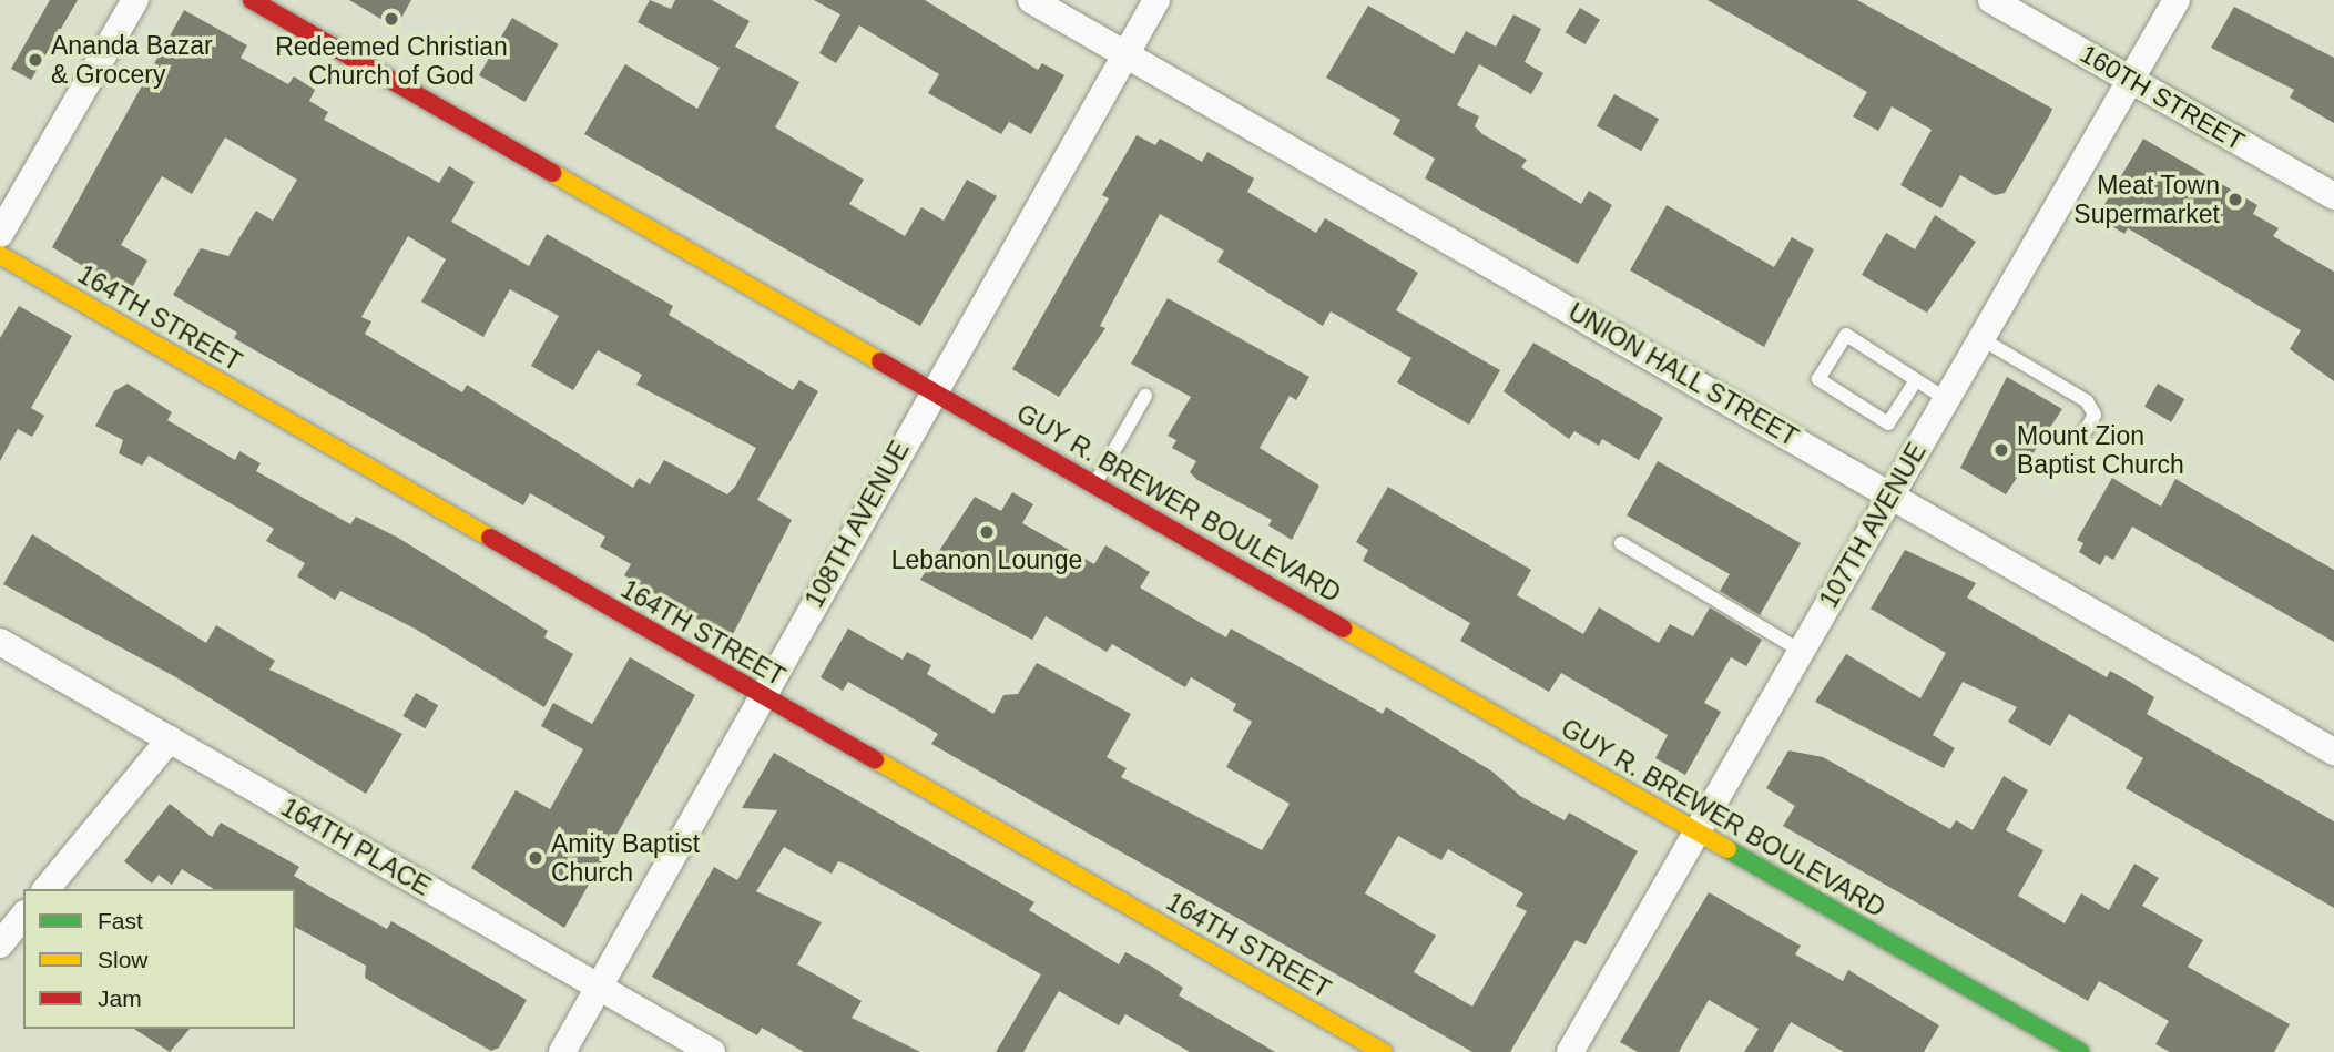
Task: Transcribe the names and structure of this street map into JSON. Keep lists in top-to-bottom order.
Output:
{
  "streets": {
    "main road": ["164TH STREET", "GUY R. BREWER BOULEVARD"],
    "street": [
      "160TH STREET",
      "UNION HALL STREET",
      "108TH AVENUE",
      "107TH AVENUE",
      "164TH PLACE"
    ]
  },
  "crossings": [
    ["160TH STREET", "107TH AVENUE"],
    ["164TH STREET", "108TH AVENUE"],
    ["UNION HALL STREET", "108TH AVENUE"],
    ["UNION HALL STREET", "107TH AVENUE"],
    ["GUY R. BREWER BOULEVARD", "108TH AVENUE"],
    ["GUY R. BREWER BOULEVARD", "107TH AVENUE"],
    ["108TH AVENUE", "164TH PLACE"]
  ],
  "places": [
    "Redeemed Christian Church of God",
    "Ananda Bazar & Grocery",
    "Meat Town Supermarket",
    "Mount Zion Baptist Church",
    "Lebanon Lounge",
    "Amity Baptist Church"
  ],
  "legend": ["Fast", "Slow", "Jam"]
}
